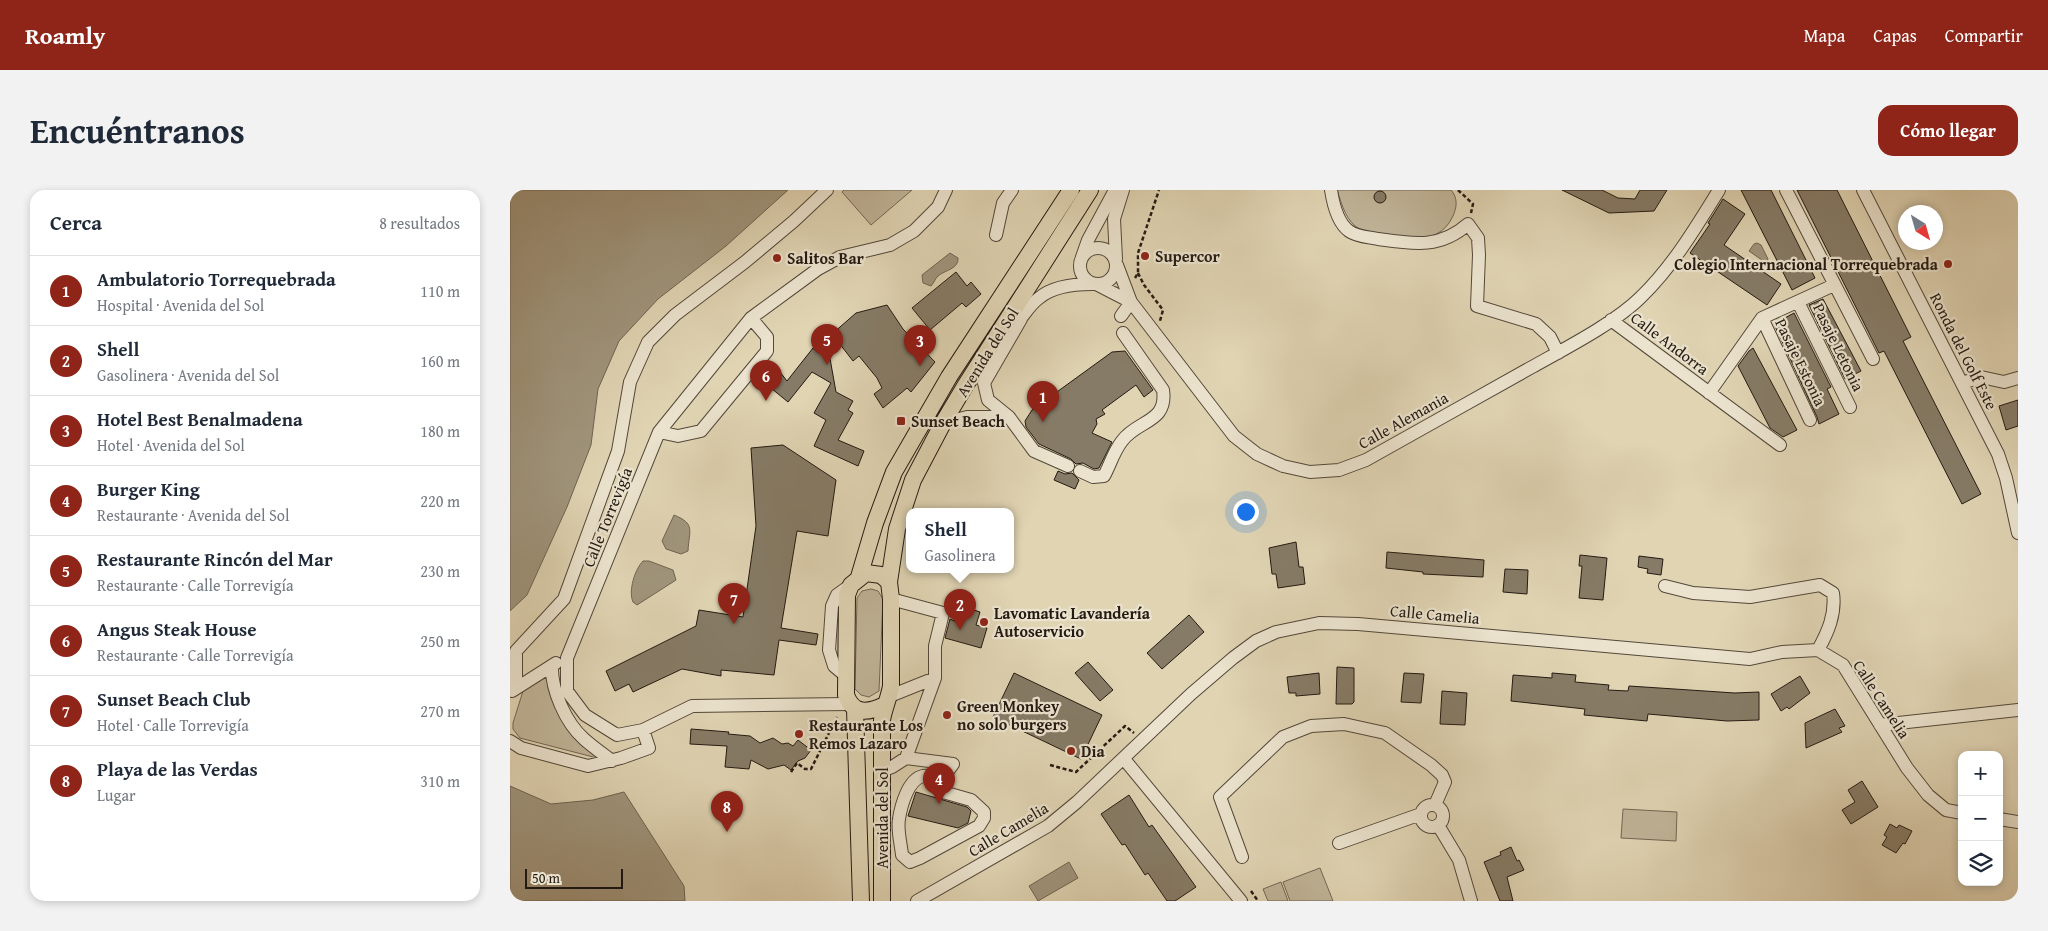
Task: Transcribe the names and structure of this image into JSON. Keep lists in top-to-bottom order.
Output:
{
  "streets": {
    "main road": ["Avenida del Sol"],
    "street": [
      "Calle Andorra",
      "Pasaje Letonia",
      "Ronda del Golf Este",
      "Pasaje Estonia",
      "Calle Alemania",
      "Calle Torrevigía",
      "Calle Camelia"
    ]
  },
  "crossings": [
    ["Calle Andorra", "Pasaje Estonia"],
    ["Calle Andorra", "Calle Alemania"],
    ["Avenida del Sol", "Calle Torrevigía"]
  ],
  "places": {
    "other": [
      "Supercor",
      "Salitos Bar",
      "Colegio Internacional Torrequebrada",
      "Lavomatic Lavandería Autoservicio",
      "Green Monkey no solo burgers",
      "Restaurante Los Remos Lazaro",
      "Dia"
    ],
    "transit": ["Sunset Beach"]
  },
  "scale_bar": "50 m",
  "north": "bottom right",
  "page": {
    "header": "Roamly",
    "nav": ["Mapa", "Capas", "Compartir"],
    "title": "Encuéntranos",
    "buttons": "Cómo llegar",
    "heading": ["Cerca", "8 resultados"],
    "list": [
      {
        "mark": "1",
        "name": "Ambulatorio Torrequebrada",
        "note": "Hospital · Avenida del Sol",
        "value": "110 m"
      },
      {
        "mark": "2",
        "name": "Shell",
        "note": "Gasolinera · Avenida del Sol",
        "value": "160 m"
      },
      {
        "mark": "3",
        "name": "Hotel Best Benalmadena",
        "note": "Hotel · Avenida del Sol",
        "value": "180 m"
      },
      {
        "mark": "4",
        "name": "Burger King",
        "note": "Restaurante · Avenida del Sol",
        "value": "220 m"
      },
      {
        "mark": "5",
        "name": "Restaurante Rincón del Mar",
        "note": "Restaurante · Calle Torrevigía",
        "value": "230 m"
      },
      {
        "mark": "6",
        "name": "Angus Steak House",
        "note": "Restaurante · Calle Torrevigía",
        "value": "250 m"
      },
      {
        "mark": "7",
        "name": "Sunset Beach Club",
        "note": "Hotel · Calle Torrevigía",
        "value": "270 m"
      },
      {
        "mark": "8",
        "name": "Playa de las Verdas",
        "note": "Lugar",
        "value": "310 m"
      }
    ],
    "pins": [
      "5",
      "3",
      "6",
      "1",
      "7",
      "2",
      "4",
      "8"
    ],
    "popup": ["Shell", "Gasolinera"],
    "map_buttons": ["+", "−"],
    "scale": "50 m"
  }
}
